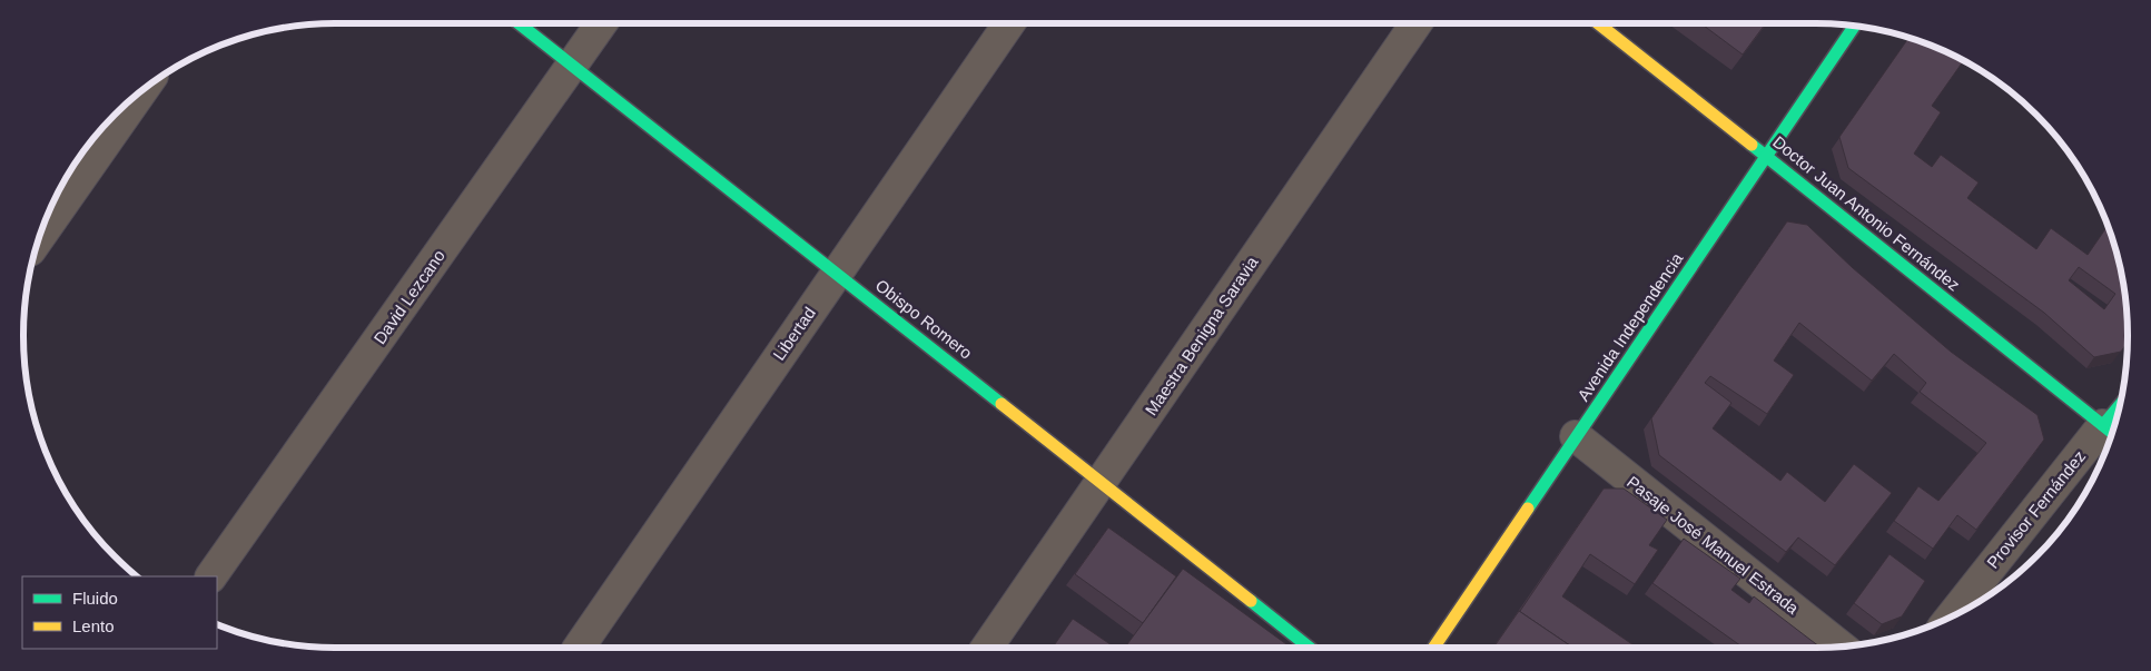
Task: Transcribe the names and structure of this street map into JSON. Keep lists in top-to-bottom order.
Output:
{
  "streets": {
    "street": [
      "Doctor Juan Antonio Fernández",
      "David Lezcano",
      "Obispo Romero",
      "Avenida Independencia",
      "Libertad",
      "Maestra Benigna Saravia",
      "Provisor Fernández",
      "Pasaje José Manuel Estrada"
    ]
  },
  "crossings": [
    ["Doctor Juan Antonio Fernández", "Avenida Independencia"],
    ["Doctor Juan Antonio Fernández", "Provisor Fernández"],
    ["David Lezcano", "Obispo Romero"],
    ["Obispo Romero", "Libertad"],
    ["Obispo Romero", "Maestra Benigna Saravia"],
    ["Avenida Independencia", "Pasaje José Manuel Estrada"]
  ],
  "legend": ["Fluido", "Lento"]
}
